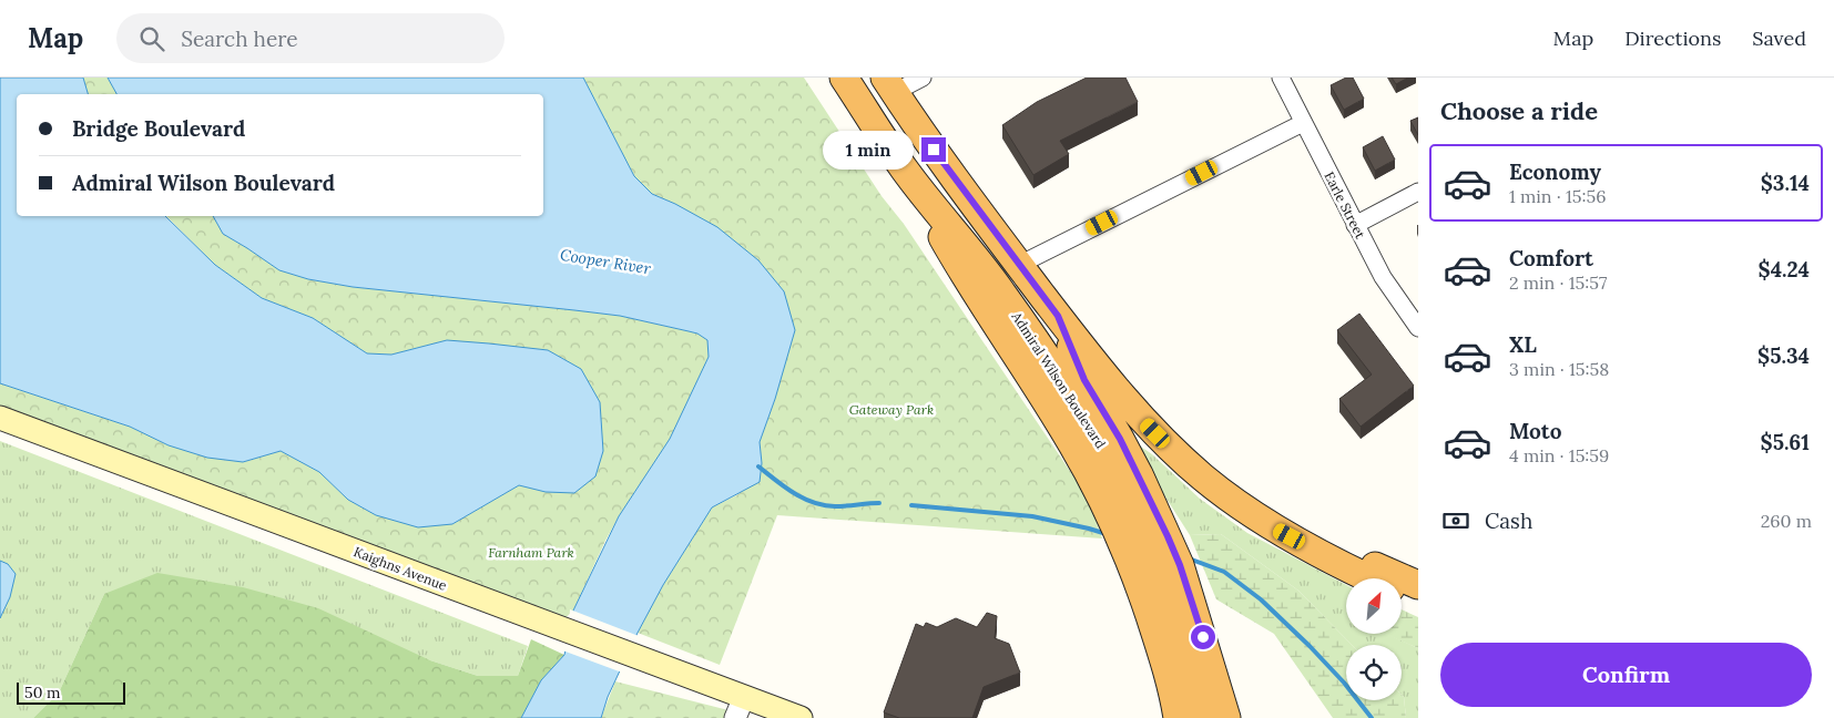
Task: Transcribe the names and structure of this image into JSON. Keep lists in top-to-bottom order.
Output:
{
  "streets": {
    "highway": ["Admiral Wilson Boulevard"],
    "main road": ["Kaighns Avenue"],
    "street": ["Earle Street"]
  },
  "water": ["Cooper River"],
  "parks": ["Gateway Park", "Farnham Park"],
  "scale_bar": "50 m",
  "north": "top right",
  "page": {
    "header": "Map",
    "search": "Search here",
    "nav": ["Map", "Directions", "Saved"],
    "heading": "Choose a ride",
    "banner": ["Bridge Boulevard", "Admiral Wilson Boulevard"],
    "bubble": "1 min",
    "list": [
      {
        "name": "Economy",
        "note": "1 min · 15:56",
        "value": "$3.14"
      },
      {
        "name": "Comfort",
        "note": "2 min · 15:57",
        "value": "$4.24"
      },
      {
        "name": "XL",
        "note": "3 min · 15:58",
        "value": "$5.34"
      },
      {
        "name": "Moto",
        "note": "4 min · 15:59",
        "value": "$5.61"
      }
    ],
    "pay": ["Cash", "260 m"],
    "buttons": "Confirm",
    "scale": "50 m"
  }
}
